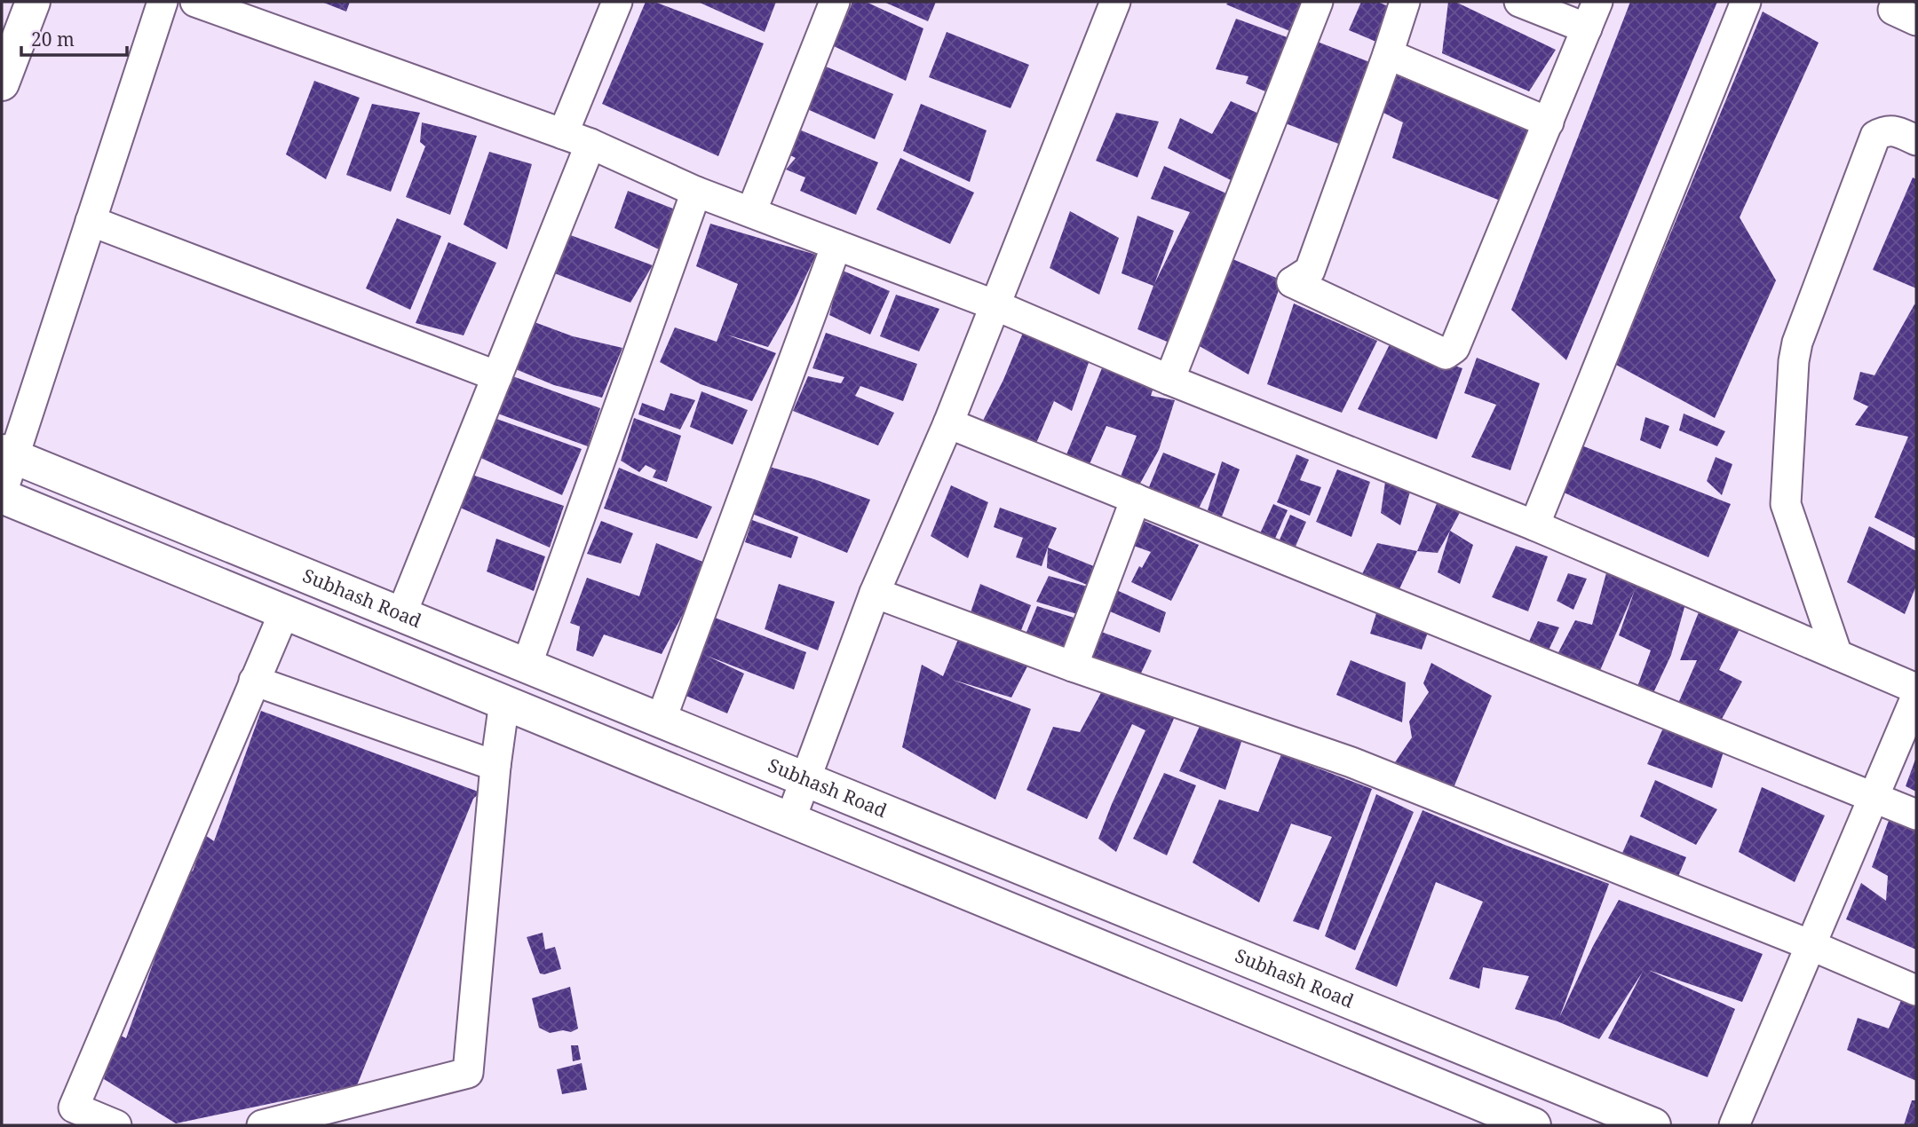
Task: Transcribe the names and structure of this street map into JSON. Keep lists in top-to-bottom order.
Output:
{
  "streets": {
    "street": ["Subhash Road"]
  },
  "scale_bar": "20 m"
}
